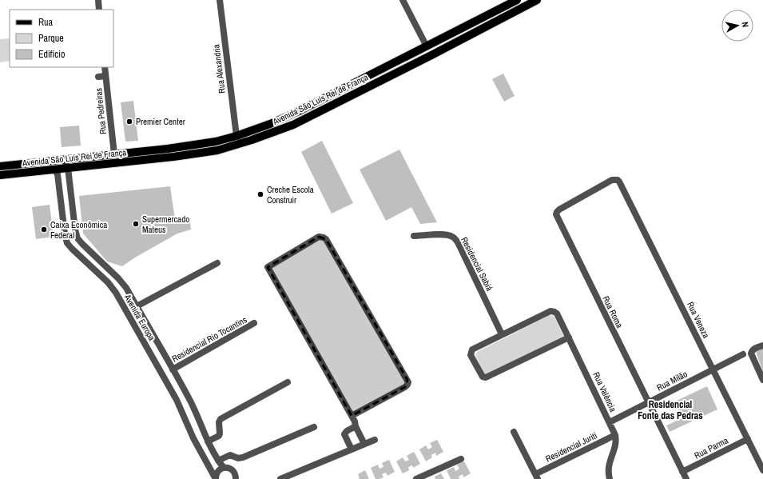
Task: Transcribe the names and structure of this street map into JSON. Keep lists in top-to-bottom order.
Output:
{
  "streets": {
    "main road": ["Avenida São Luís Rei de França"],
    "street": [
      "Rua Alexandria",
      "Rua Pedreiras",
      "Residencial Sabiá",
      "Rua Roma",
      "Avenida Europa",
      "Rua Veneza",
      "Residencial Rio Tocantins",
      "Rua Milão",
      "Rua Valência",
      "Residencial Juriti",
      "Rua Parma"
    ]
  },
  "crossings": [
    ["Rua Alexandria", "Avenida São Luís Rei de França"],
    ["Avenida São Luís Rei de França", "Rua Pedreiras"],
    ["Avenida São Luís Rei de França", "Avenida Europa"],
    ["Residencial Sabiá", "Rua Valência"],
    ["Rua Roma", "Rua Veneza"],
    ["Rua Roma", "Rua Milão"],
    ["Rua Roma", "Rua Parma"],
    ["Avenida Europa", "Residencial Rio Tocantins"],
    ["Rua Veneza", "Rua Milão"],
    ["Rua Veneza", "Rua Parma"],
    ["Rua Milão", "Rua Valência"],
    ["Rua Valência", "Residencial Juriti"]
  ],
  "districts": ["Residencial Fonte das Pedras"],
  "places": [
    "Premier Center",
    "Creche Escola Construir",
    "Supermercado Mateus",
    "Caixa Econômica Federal"
  ],
  "legend": ["Rua", "Parque", "Edifício"],
  "north": "right"
}
